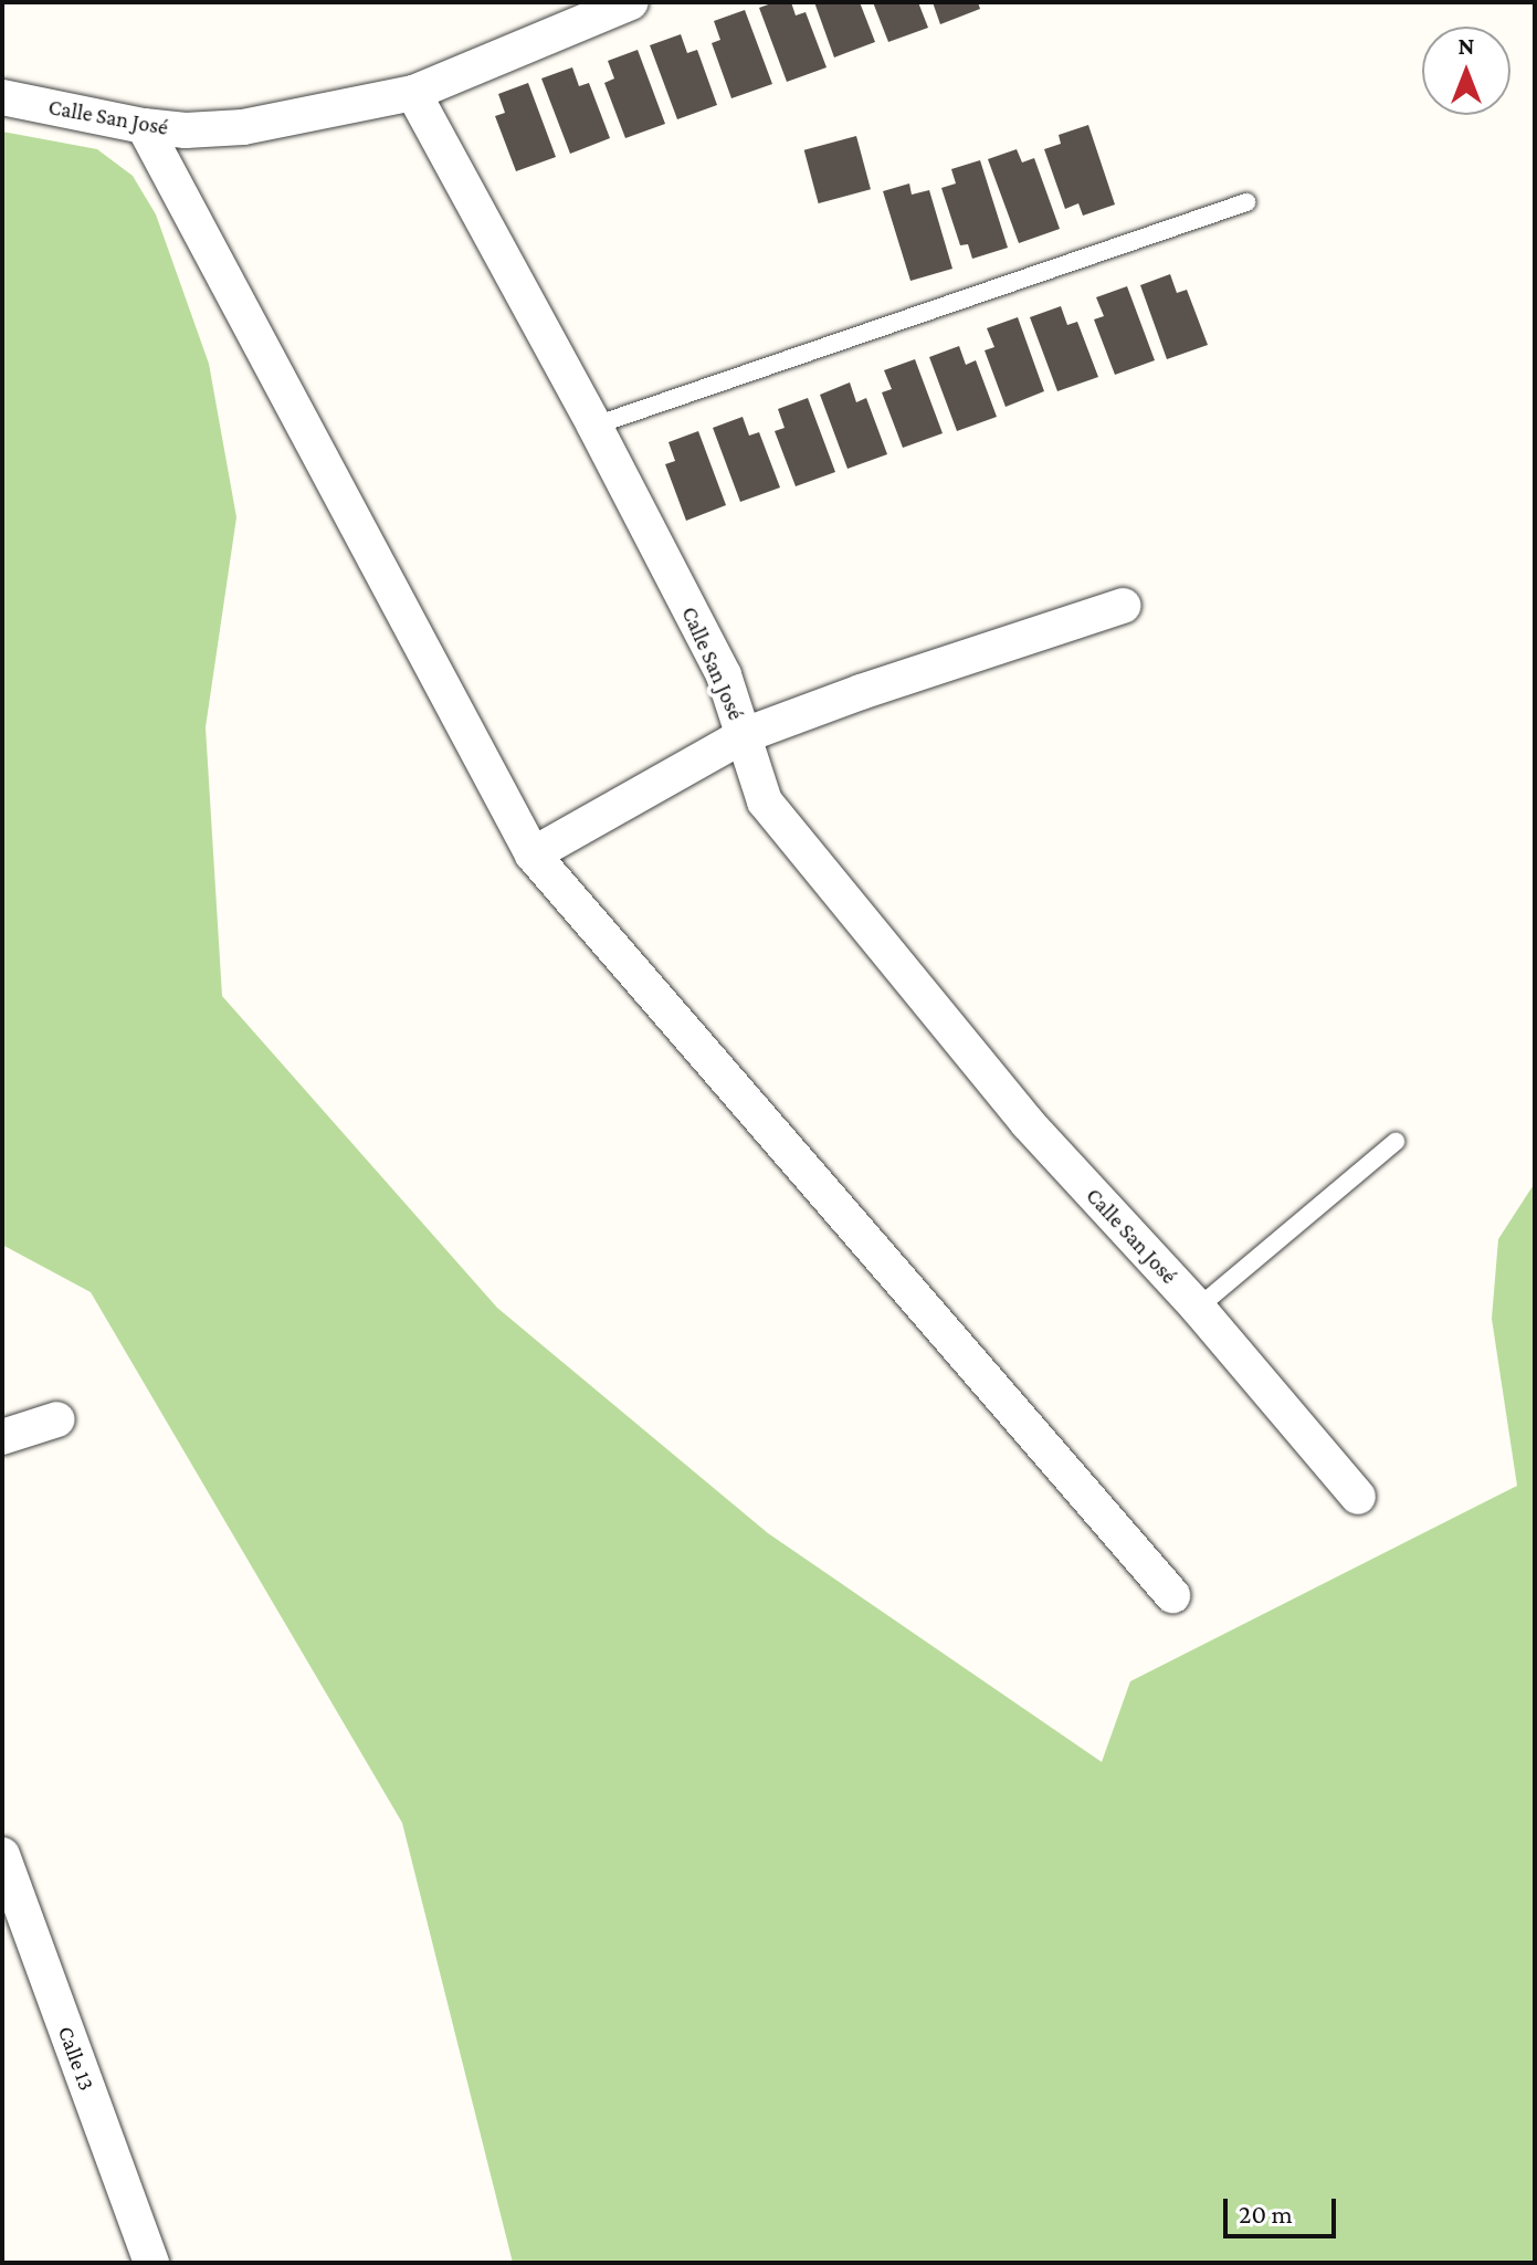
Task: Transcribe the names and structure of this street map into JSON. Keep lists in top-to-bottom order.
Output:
{
  "streets": {
    "street": ["Calle San José", "Calle 13"]
  },
  "scale_bar": "20 m",
  "north": "top"
}
